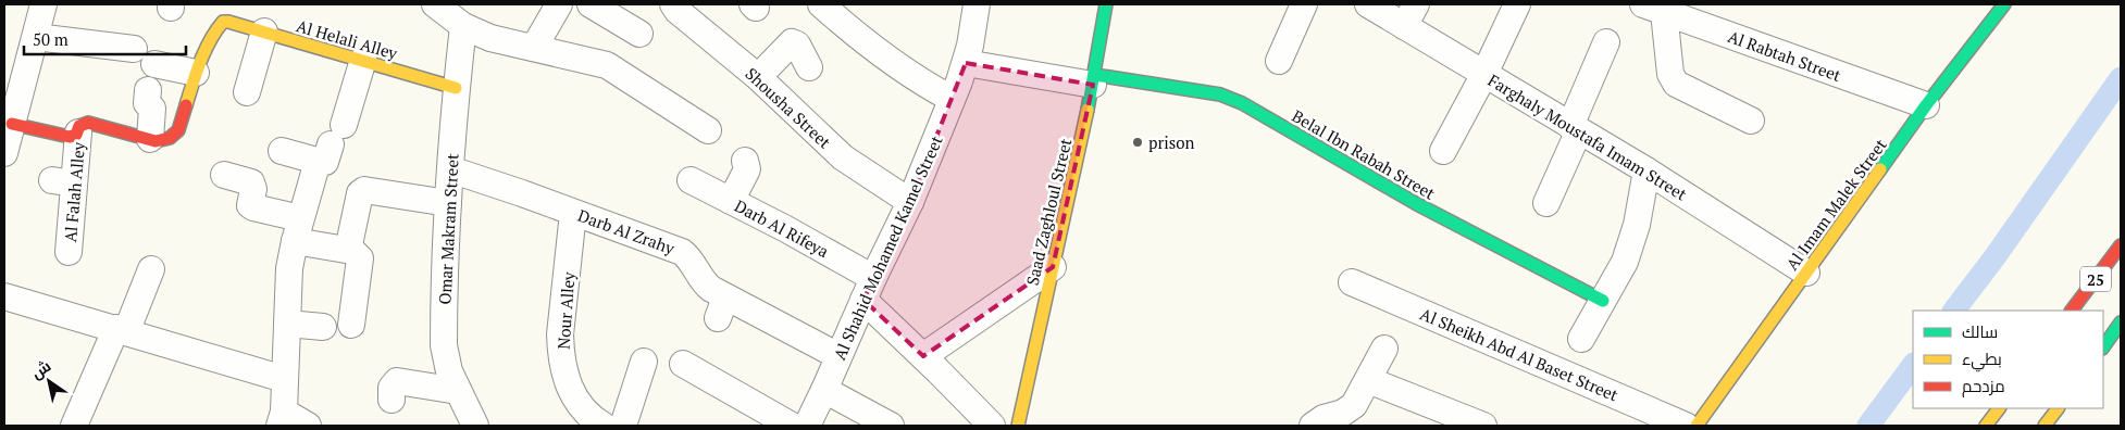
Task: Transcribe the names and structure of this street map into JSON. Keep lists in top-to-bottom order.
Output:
{
  "streets": {
    "main road": [
      "Al Helali Alley",
      "Belal Ibn Rabah Street",
      "Al Imam Malek Street",
      "Saad Zaghloul Street",
      "25"
    ],
    "street": [
      "Al Rabtah Street",
      "Shousha Street",
      "Farghaly Moustafa Imam Street",
      "Al Falah Alley",
      "Darb Al Rifeya",
      "Omar Makram Street",
      "Darb Al Zrahy",
      "Al Shahid Mohamed Kamel Street",
      "Nour Alley",
      "Al Sheikh Abd Al Baset Street"
    ]
  },
  "crossings": [
    ["Al Helali Alley", "Omar Makram Street"],
    ["Al Rabtah Street", "Al Imam Malek Street"],
    ["Shousha Street", "Al Shahid Mohamed Kamel Street"],
    ["Farghaly Moustafa Imam Street", "Al Imam Malek Street"],
    ["Belal Ibn Rabah Street", "Saad Zaghloul Street"],
    ["Darb Al Rifeya", "Al Shahid Mohamed Kamel Street"],
    ["Omar Makram Street", "Darb Al Zrahy"],
    ["Darb Al Zrahy", "Al Shahid Mohamed Kamel Street"],
    ["Darb Al Zrahy", "Nour Alley"]
  ],
  "places": ["prison"],
  "legend": ["سالك", "بطيء", "مزدحم"],
  "scale_bar": "50 m",
  "north": "top left"
}
